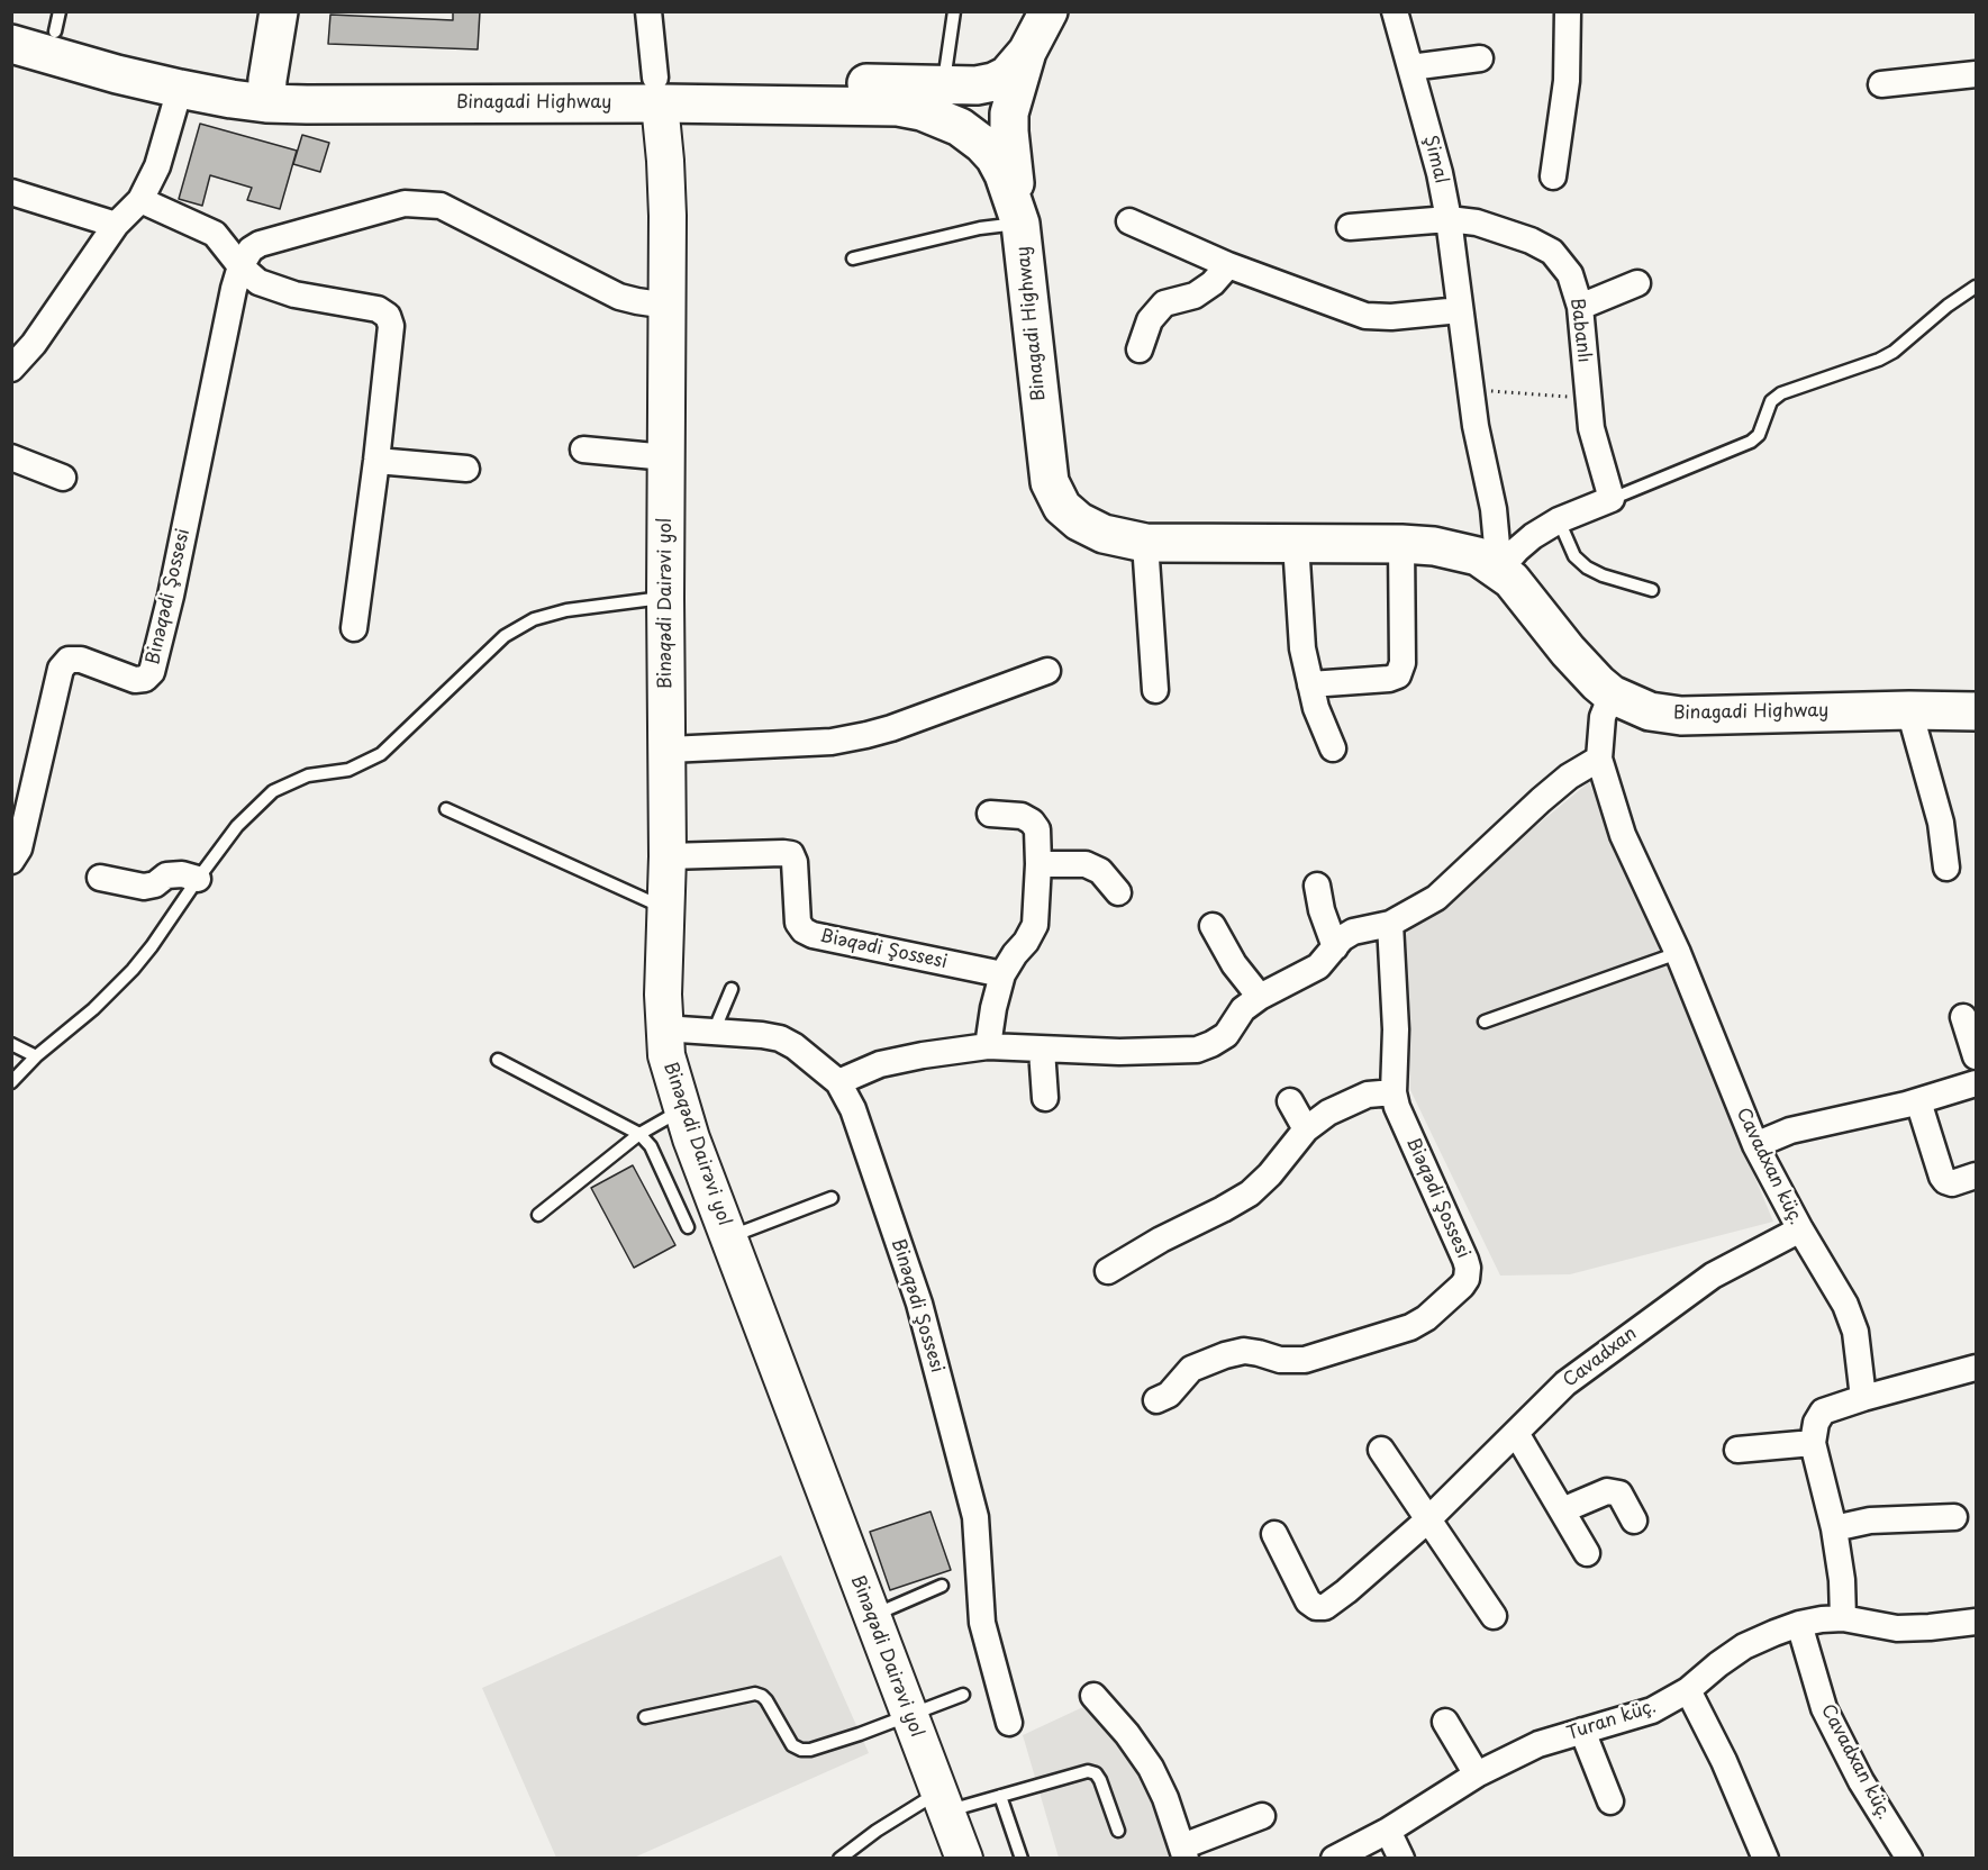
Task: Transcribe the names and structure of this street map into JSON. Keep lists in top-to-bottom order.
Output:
{
  "streets": {
    "main road": ["Binagadi Highway", "Binəqədi Dairəvi yol"],
    "street": [
      "Şimal",
      "Babanlı",
      "Binəqədi Şossesi",
      "Biəqədi Şossesi",
      "Cavadxan küç.",
      "Cavadxan",
      "Turan küç."
    ]
  },
  "crossings": [
    ["Binagadi Highway", "Şimal"],
    ["Binagadi Highway", "Binəqədi Dairəvi yol"],
    ["Binagadi Highway", "Cavadxan küç."],
    ["Şimal", "Babanlı"],
    ["Binəqədi Şossesi", "Binəqədi Dairəvi yol"],
    ["Binəqədi Dairəvi yol", "Biəqədi Şossesi"],
    ["Cavadxan küç.", "Cavadxan"],
    ["Cavadxan küç.", "Turan küç."]
  ]
}
